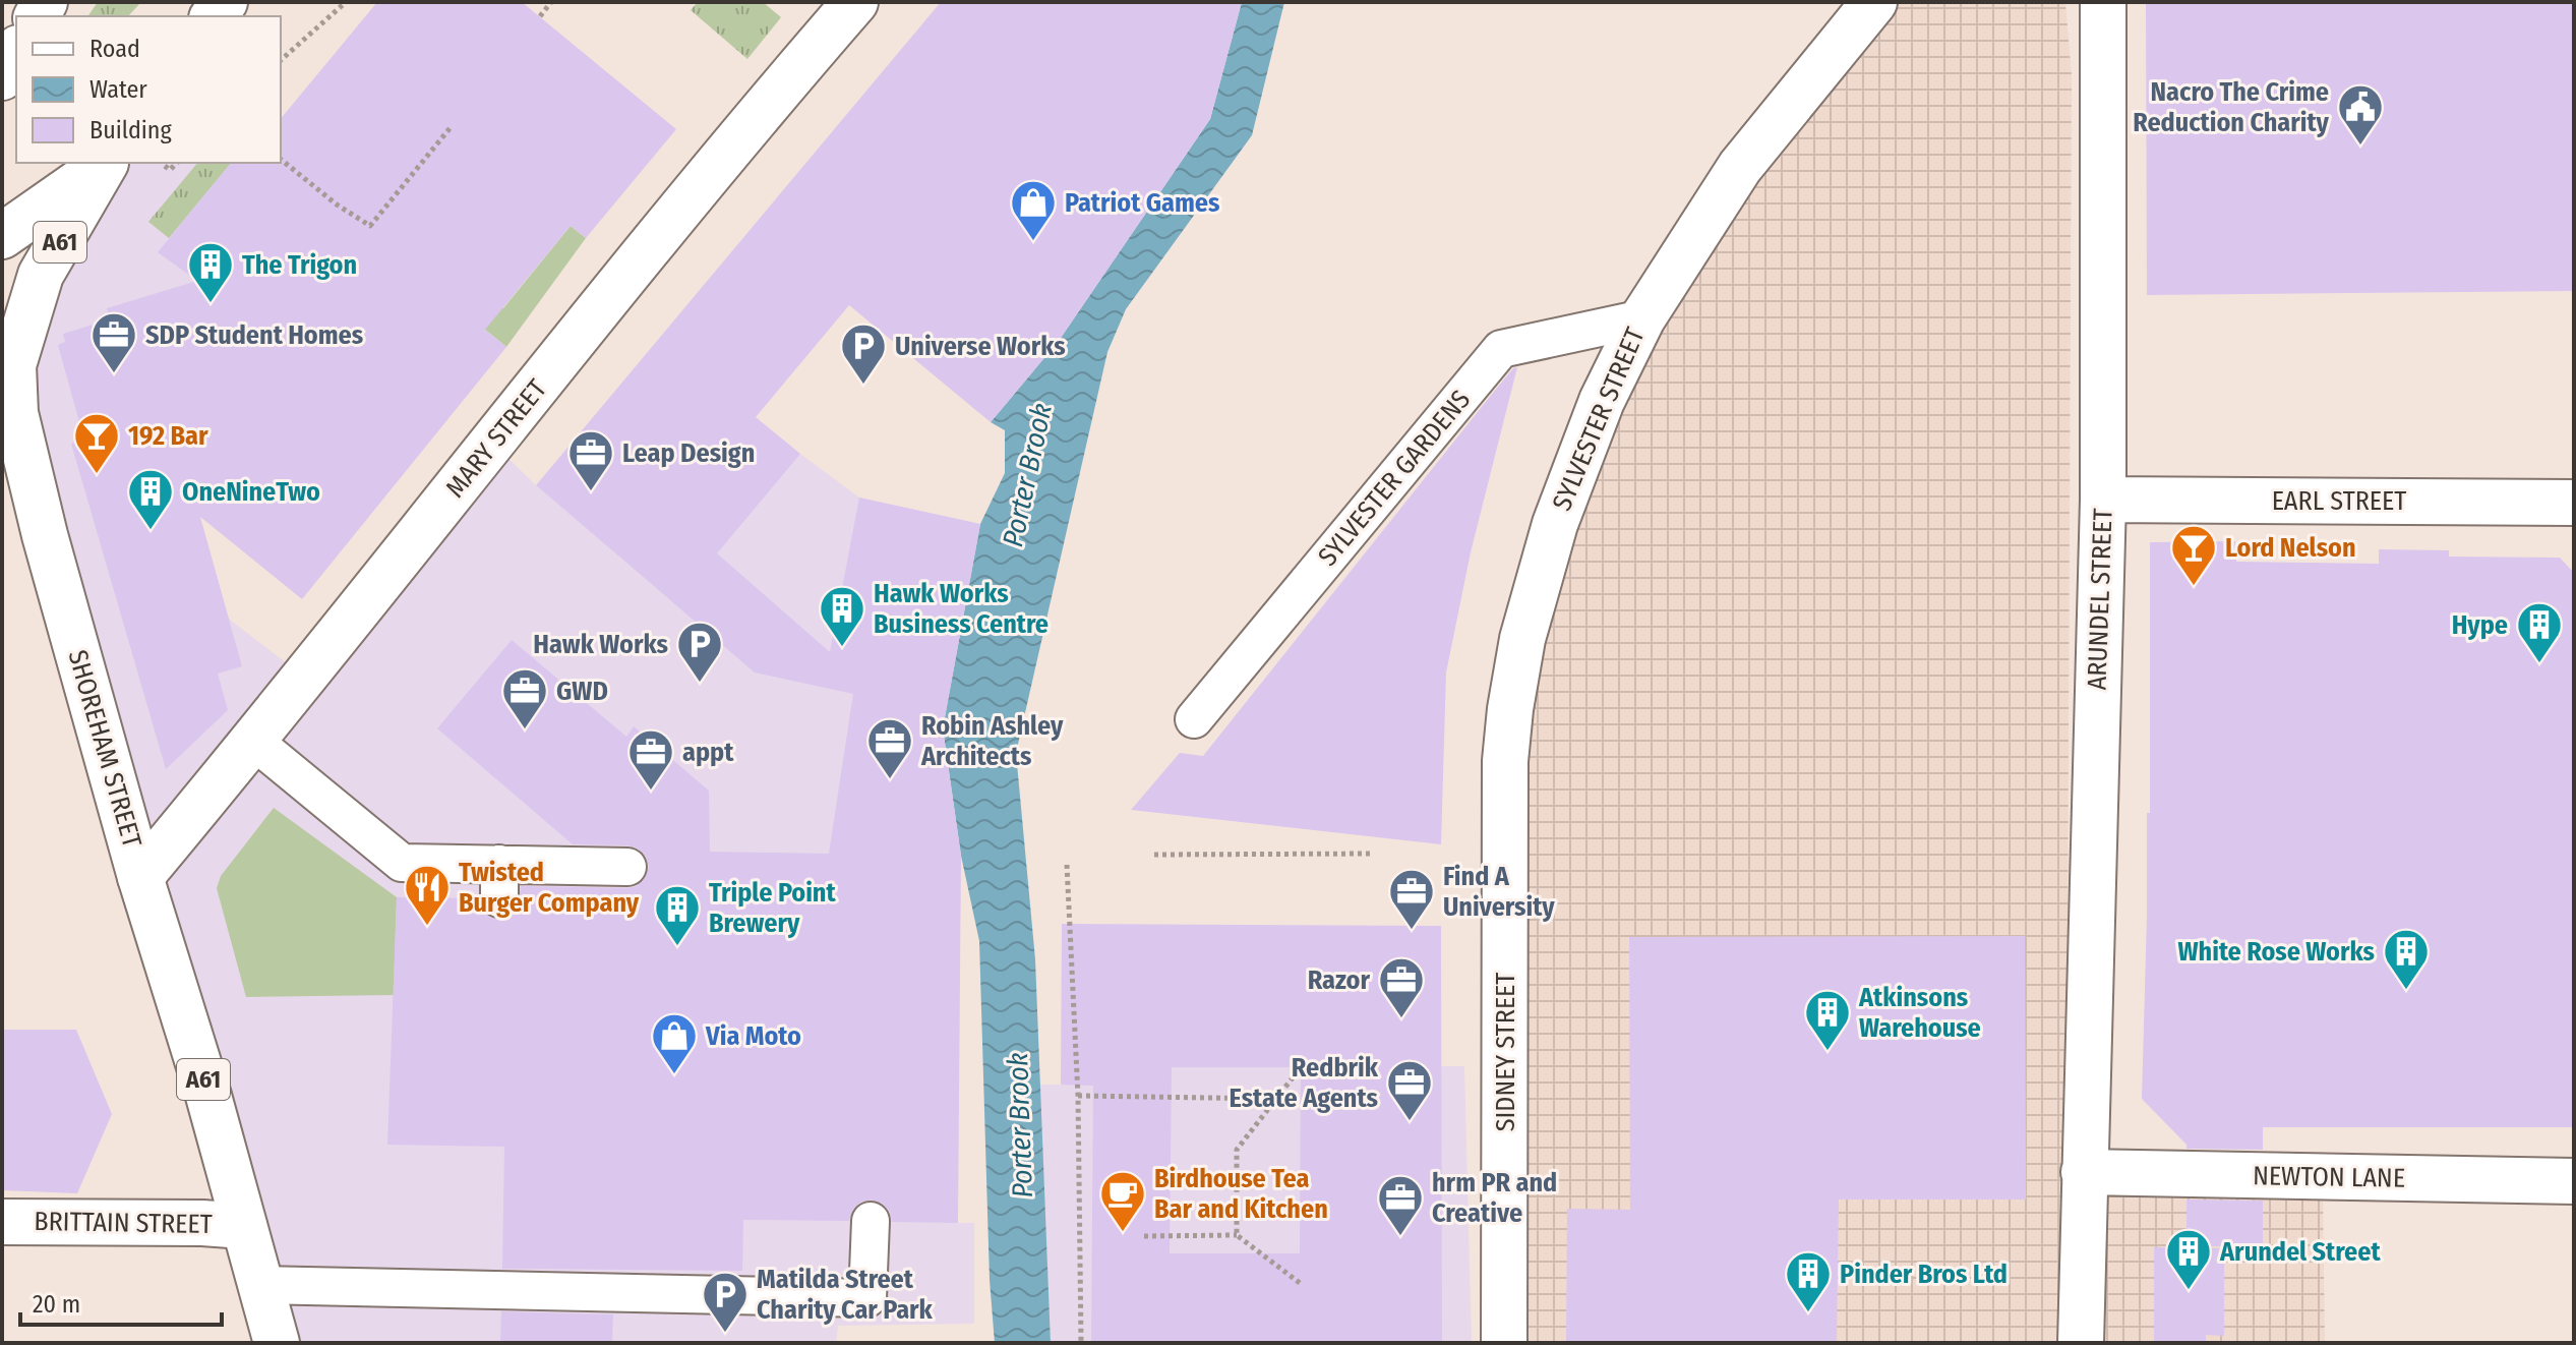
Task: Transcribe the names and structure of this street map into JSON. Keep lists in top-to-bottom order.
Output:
{
  "streets": {
    "main road": [
      "A61",
      "SYLVESTER STREET",
      "MARY STREET",
      "EARL STREET",
      "ARUNDEL STREET",
      "SHOREHAM STREET",
      "SIDNEY STREET",
      "NEWTON LANE",
      "BRITTAIN STREET"
    ],
    "lane": ["SYLVESTER GARDENS"]
  },
  "crossings": [
    ["SYLVESTER STREET", "SYLVESTER GARDENS"],
    ["SYLVESTER STREET", "SIDNEY STREET"],
    ["MARY STREET", "SHOREHAM STREET"],
    ["EARL STREET", "ARUNDEL STREET"],
    ["ARUNDEL STREET", "NEWTON LANE"],
    ["SHOREHAM STREET", "BRITTAIN STREET"]
  ],
  "water": ["Porter Brook"],
  "places": {
    "public building": ["Nacro The Crime Reduction Charity"],
    "shop": ["Patriot Games", "Via Moto"],
    "building": [
      "The Trigon",
      "OneNineTwo",
      "Hawk Works Business Centre",
      "Hype",
      "Triple Point Brewery",
      "White Rose Works",
      "Atkinsons Warehouse",
      "Arundel Street",
      "Pinder Bros Ltd"
    ],
    "office": [
      "SDP Student Homes",
      "Leap Design",
      "GWD",
      "Robin Ashley Architects",
      "appt",
      "Find A University",
      "Razor",
      "Redbrik Estate Agents",
      "hrm PR and Creative"
    ],
    "parking": ["Universe Works", "Hawk Works", "Matilda Street Charity Car Park"],
    "bar": ["192 Bar", "Lord Nelson"],
    "restaurant": ["Twisted Burger Company"],
    "cafe": ["Birdhouse Tea Bar and Kitchen"]
  },
  "legend": ["Road", "Water", "Building"],
  "scale_bar": "20 m"
}
